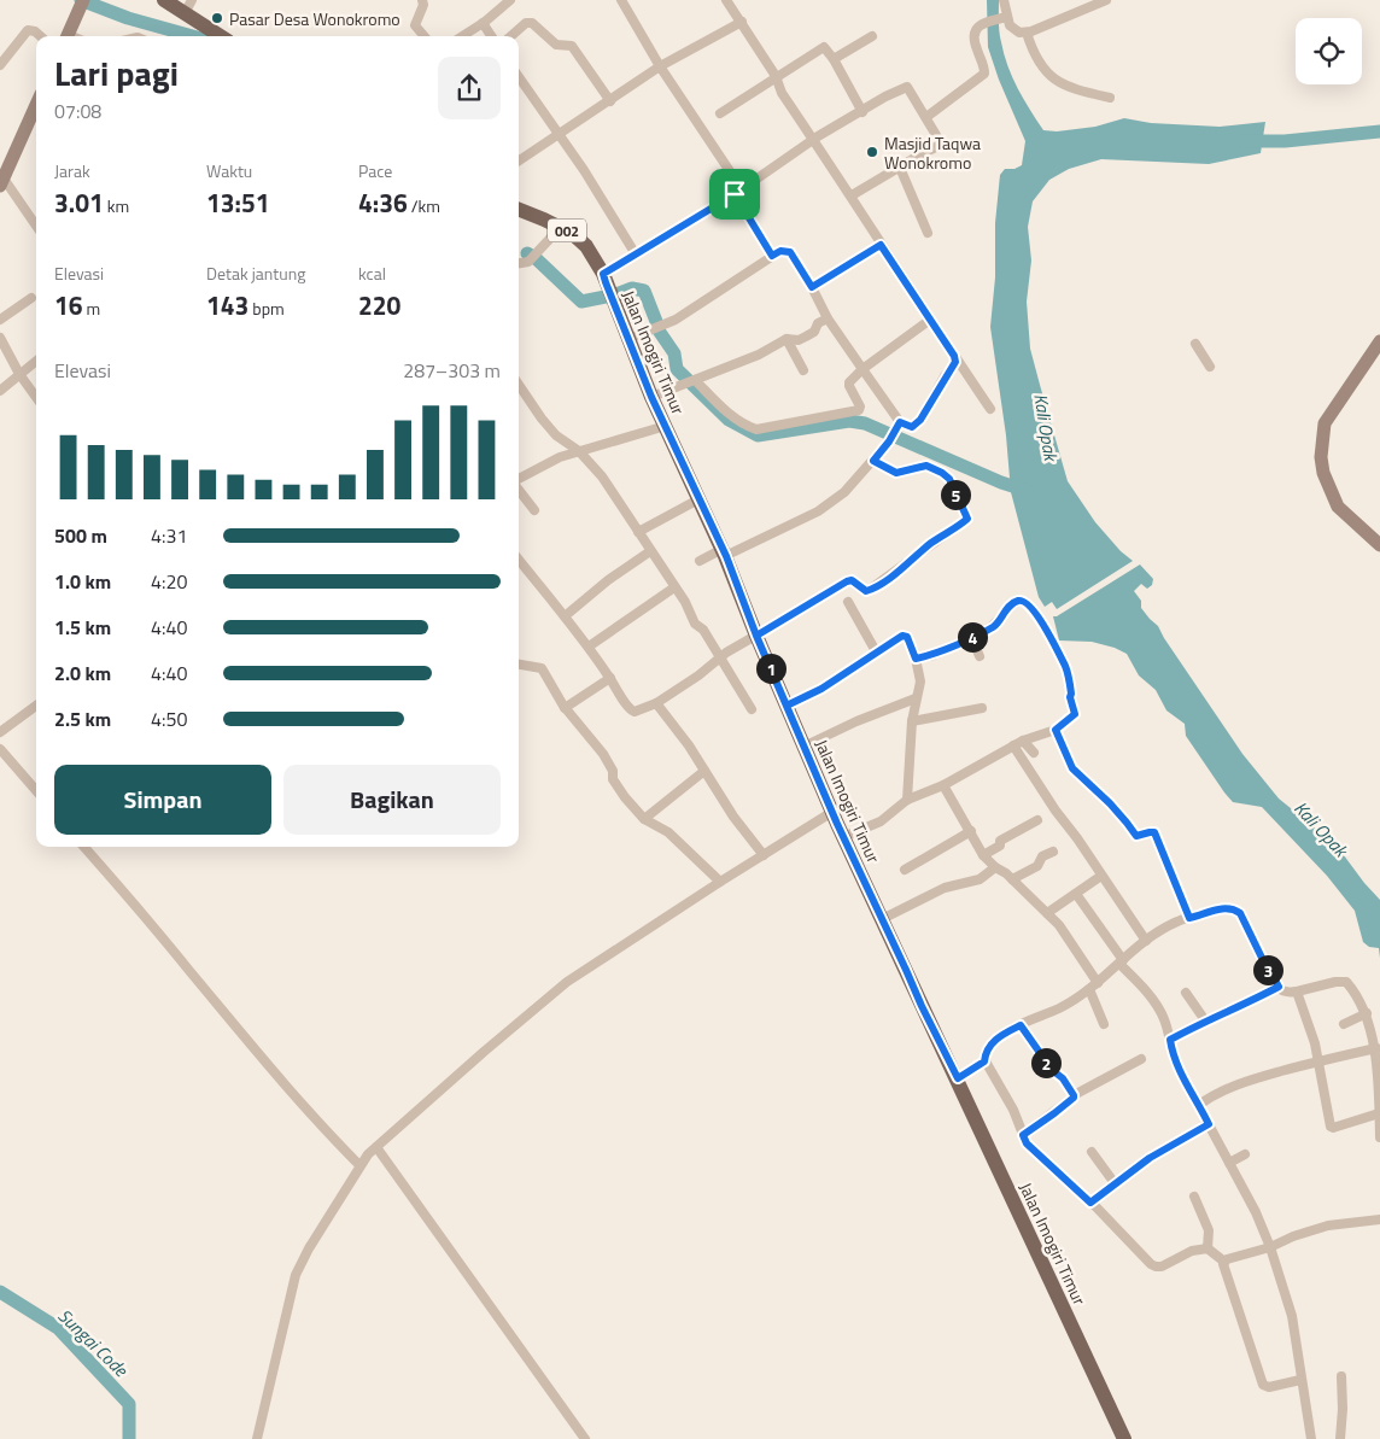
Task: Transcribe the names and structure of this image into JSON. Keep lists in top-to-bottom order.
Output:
{
  "streets": {
    "main road": ["002", "Jalan Imogiri Timur"]
  },
  "water": ["Kali Opak", "Sungai Code"],
  "places": ["Pasar Desa Wonokromo", "Masjid Taqwa Wonokromo"],
  "page": {
    "heading": ["Lari pagi", "07:08"],
    "stats": [
      ["Jarak", "3.01 km"],
      ["Waktu", "13:51"],
      ["Pace", "4:36 /km"],
      ["Elevasi", "16 m"],
      ["Detak jantung", "143 bpm"],
      ["kcal", "220"]
    ],
    "chart": ["Elevasi", "287–303 m"],
    "pins": [
      "5",
      "4",
      "1",
      "3",
      "2"
    ],
    "list": [
      {
        "name": "500 m",
        "note": "4:31"
      },
      {
        "name": "1.0 km",
        "note": "4:20"
      },
      {
        "name": "1.5 km",
        "note": "4:40"
      },
      {
        "name": "2.0 km",
        "note": "4:40"
      },
      {
        "name": "2.5 km",
        "note": "4:50"
      }
    ],
    "buttons": ["Simpan", "Bagikan"]
  }
}
